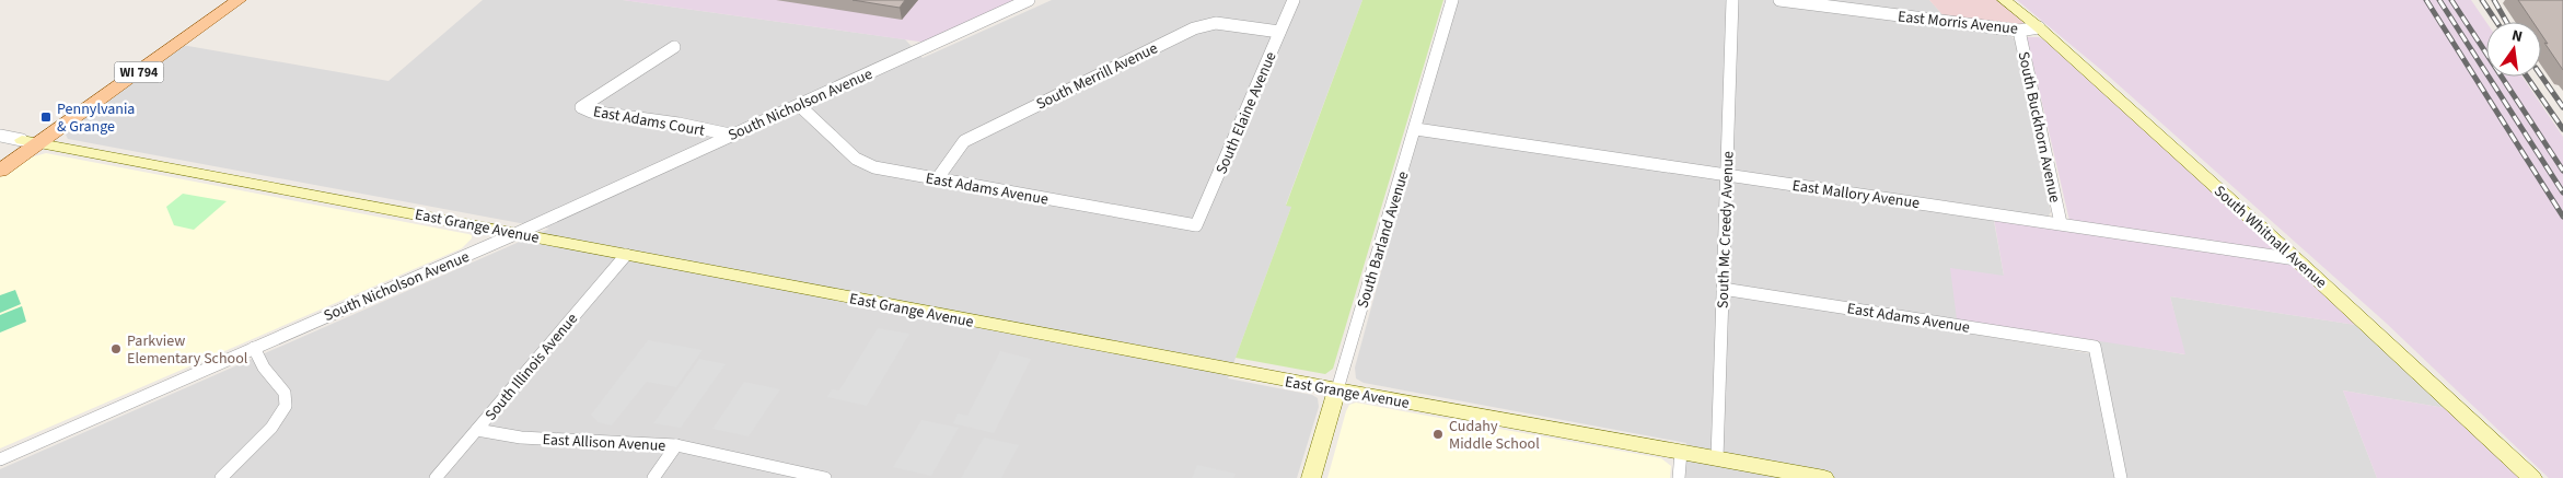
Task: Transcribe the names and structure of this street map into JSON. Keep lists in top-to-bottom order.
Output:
{
  "streets": {
    "main road": ["WI 794"],
    "street": [
      "East Morris Avenue",
      "South Merrill Avenue",
      "South Nicholson Avenue",
      "South Elaine Avenue",
      "East Adams Court",
      "South Buckhorn Avenue",
      "East Adams Avenue",
      "East Mallory Avenue",
      "East Grange Avenue",
      "South Mc Creedy Avenue",
      "South Whitnall Avenue",
      "South Barland Avenue",
      "South Illinois Avenue",
      "East Allison Avenue"
    ]
  },
  "crossings": [
    ["East Morris Avenue", "South Buckhorn Avenue"],
    ["East Morris Avenue", "South Whitnall Avenue"],
    ["WI 794", "East Grange Avenue"],
    ["South Merrill Avenue", "South Elaine Avenue"],
    ["South Merrill Avenue", "East Adams Avenue"],
    ["South Nicholson Avenue", "East Adams Court"],
    ["South Nicholson Avenue", "East Adams Avenue"],
    ["South Nicholson Avenue", "East Grange Avenue"],
    ["South Elaine Avenue", "East Adams Avenue"],
    ["South Buckhorn Avenue", "East Mallory Avenue"],
    ["East Adams Avenue", "South Mc Creedy Avenue"],
    ["East Mallory Avenue", "South Mc Creedy Avenue"],
    ["East Mallory Avenue", "South Whitnall Avenue"],
    ["East Mallory Avenue", "South Barland Avenue"],
    ["East Grange Avenue", "South Mc Creedy Avenue"],
    ["East Grange Avenue", "South Barland Avenue"],
    ["East Grange Avenue", "South Illinois Avenue"],
    ["South Illinois Avenue", "East Allison Avenue"]
  ],
  "places": {
    "transit": ["Pennylvania & Grange"],
    "other": ["Parkview Elementary School", "Cudahy Middle School"]
  },
  "north": "top"
}
